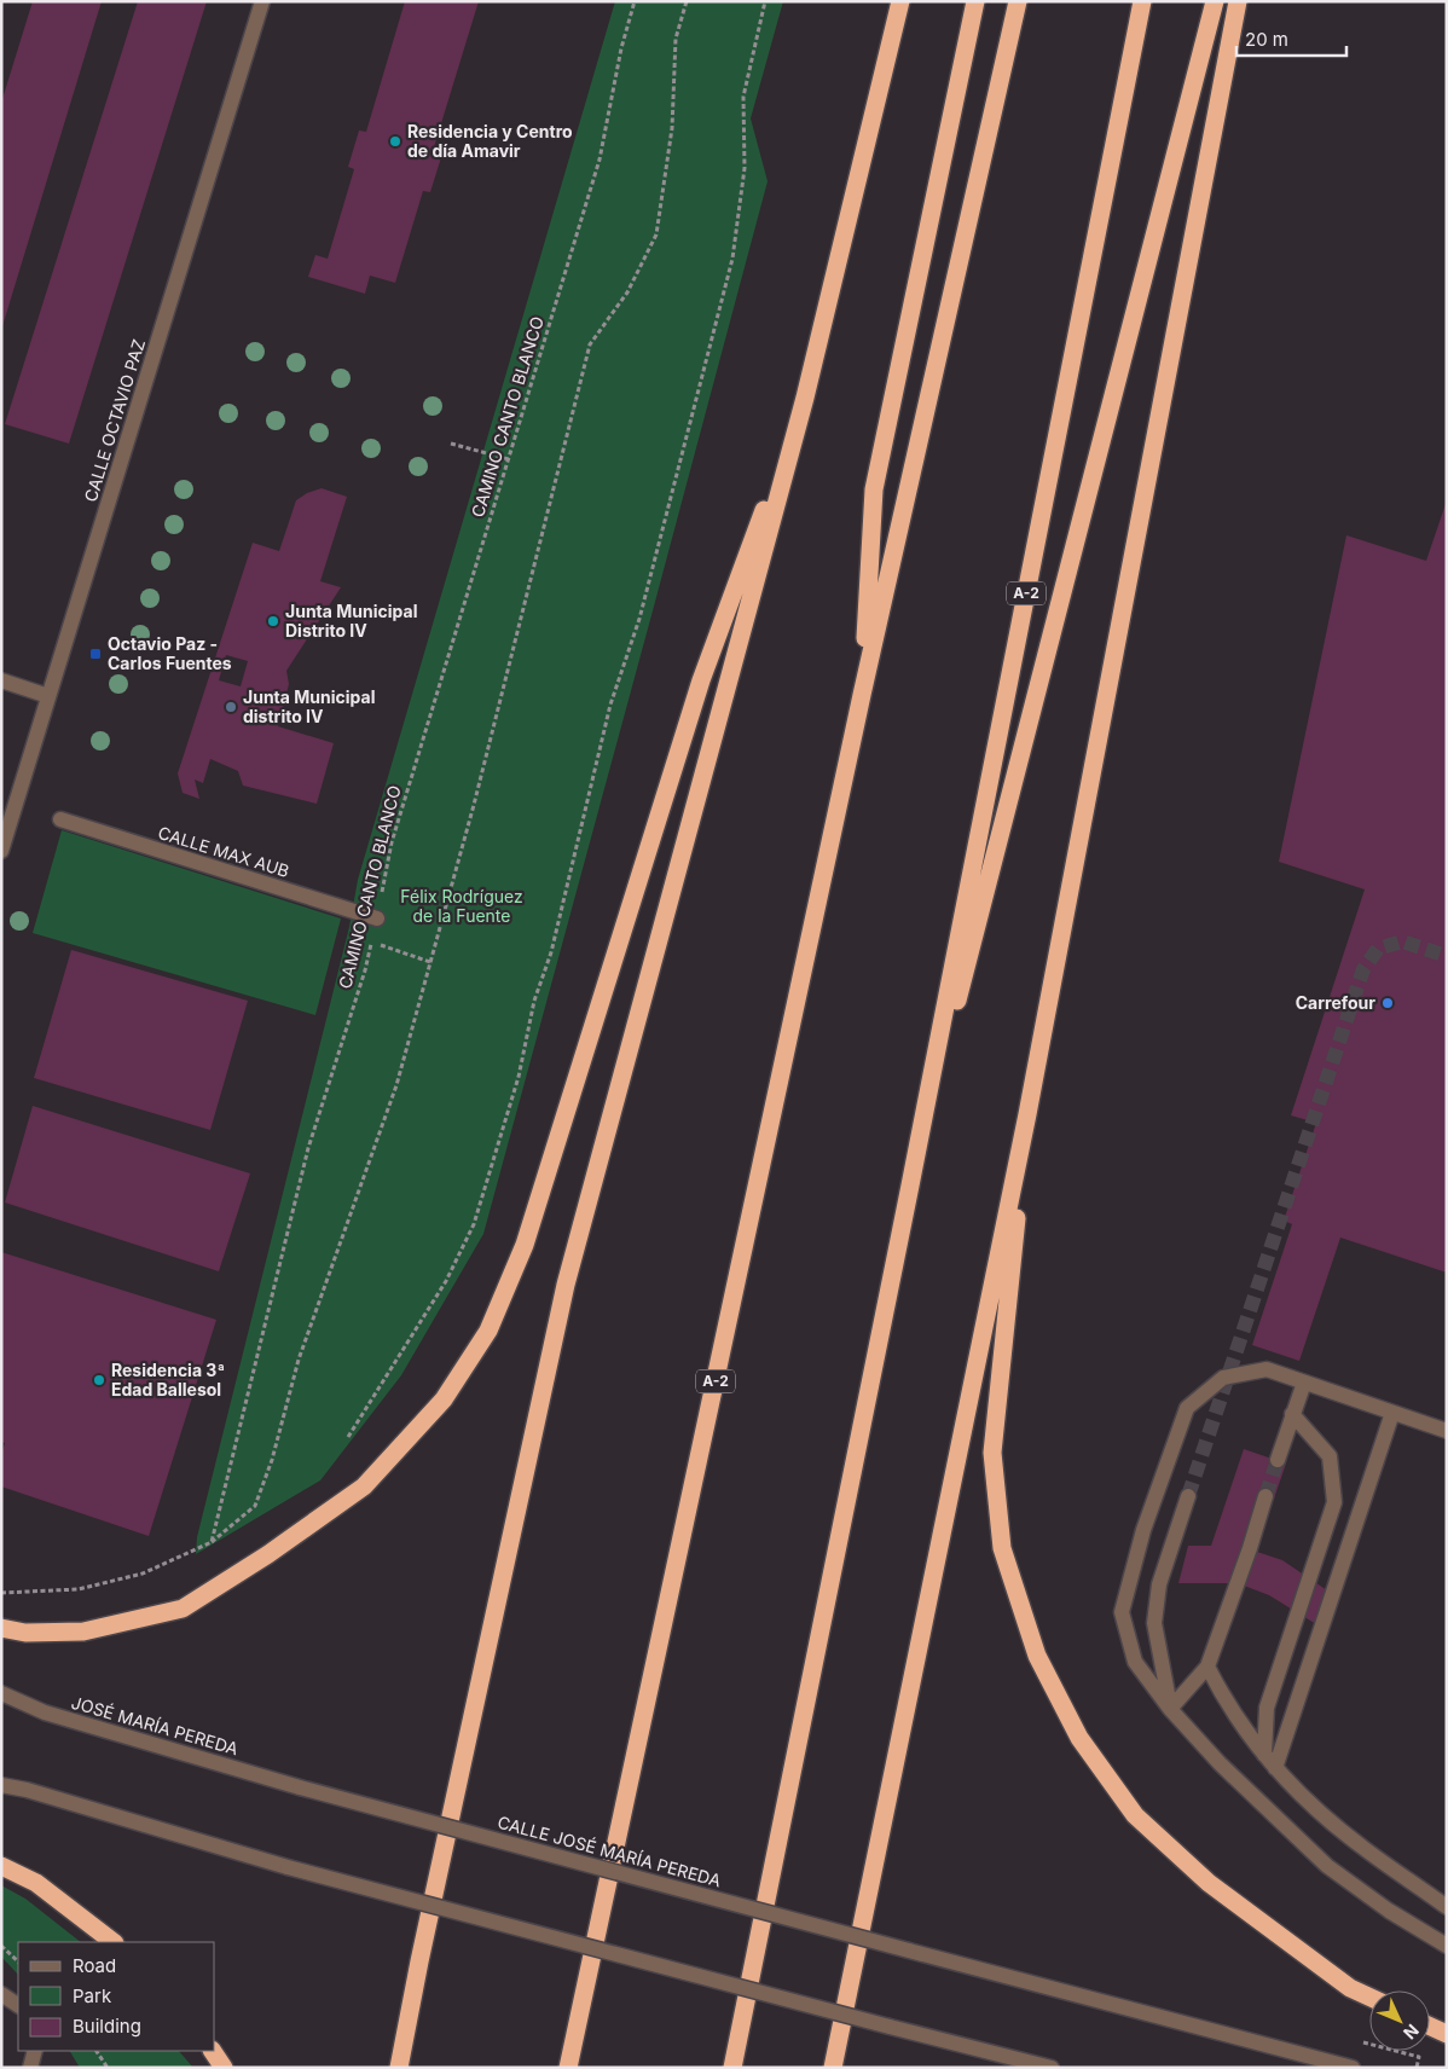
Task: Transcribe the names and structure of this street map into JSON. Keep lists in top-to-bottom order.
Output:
{
  "streets": {
    "highway": ["A-2"],
    "street": [
      "CALLE OCTAVIO PAZ",
      "CALLE MAX AUB",
      "JOSÉ MARÍA PEREDA",
      "CALLE JOSÉ MARÍA PEREDA"
    ],
    "path": ["CAMINO CANTO BLANCO"]
  },
  "crossings": [
    ["CAMINO CANTO BLANCO", "CALLE MAX AUB"],
    ["JOSÉ MARÍA PEREDA", "CALLE JOSÉ MARÍA PEREDA"]
  ],
  "parks": ["Félix Rodríguez de la Fuente"],
  "places": {
    "other": [
      "Residencia y Centro de día Amavir",
      "Junta Municipal Distrito IV",
      "Junta Municipal distrito IV",
      "Carrefour",
      "Residencia 3ª Edad Ballesol"
    ],
    "transit": ["Octavio Paz - Carlos Fuentes"]
  },
  "legend": ["Road", "Park", "Building"],
  "scale_bar": "20 m",
  "north": "bottom right"
}
